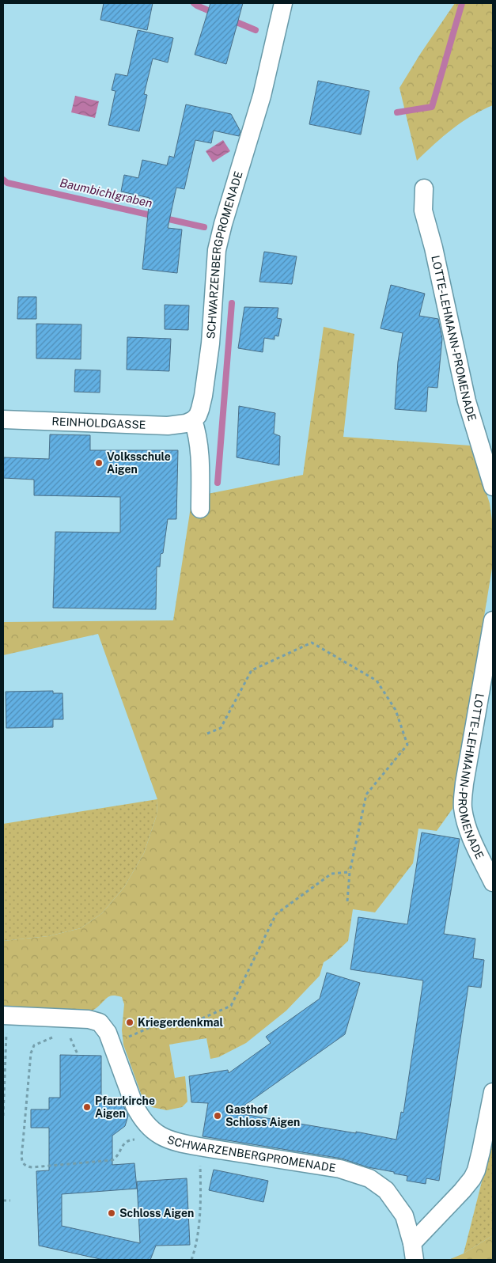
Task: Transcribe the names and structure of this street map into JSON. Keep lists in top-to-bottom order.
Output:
{
  "streets": {
    "street": ["SCHWARZENBERGPROMENADE", "LOTTE-LEHMANN-PROMENADE", "REINHOLDGASSE"]
  },
  "crossings": [
    ["SCHWARZENBERGPROMENADE", "REINHOLDGASSE"]
  ],
  "water": ["Baumbichlgraben"],
  "places": [
    "Volksschule Aigen",
    "Kriegerdenkmal",
    "Pfarrkirche Aigen",
    "Gasthof Schloss Aigen",
    "Schloss Aigen"
  ]
}
